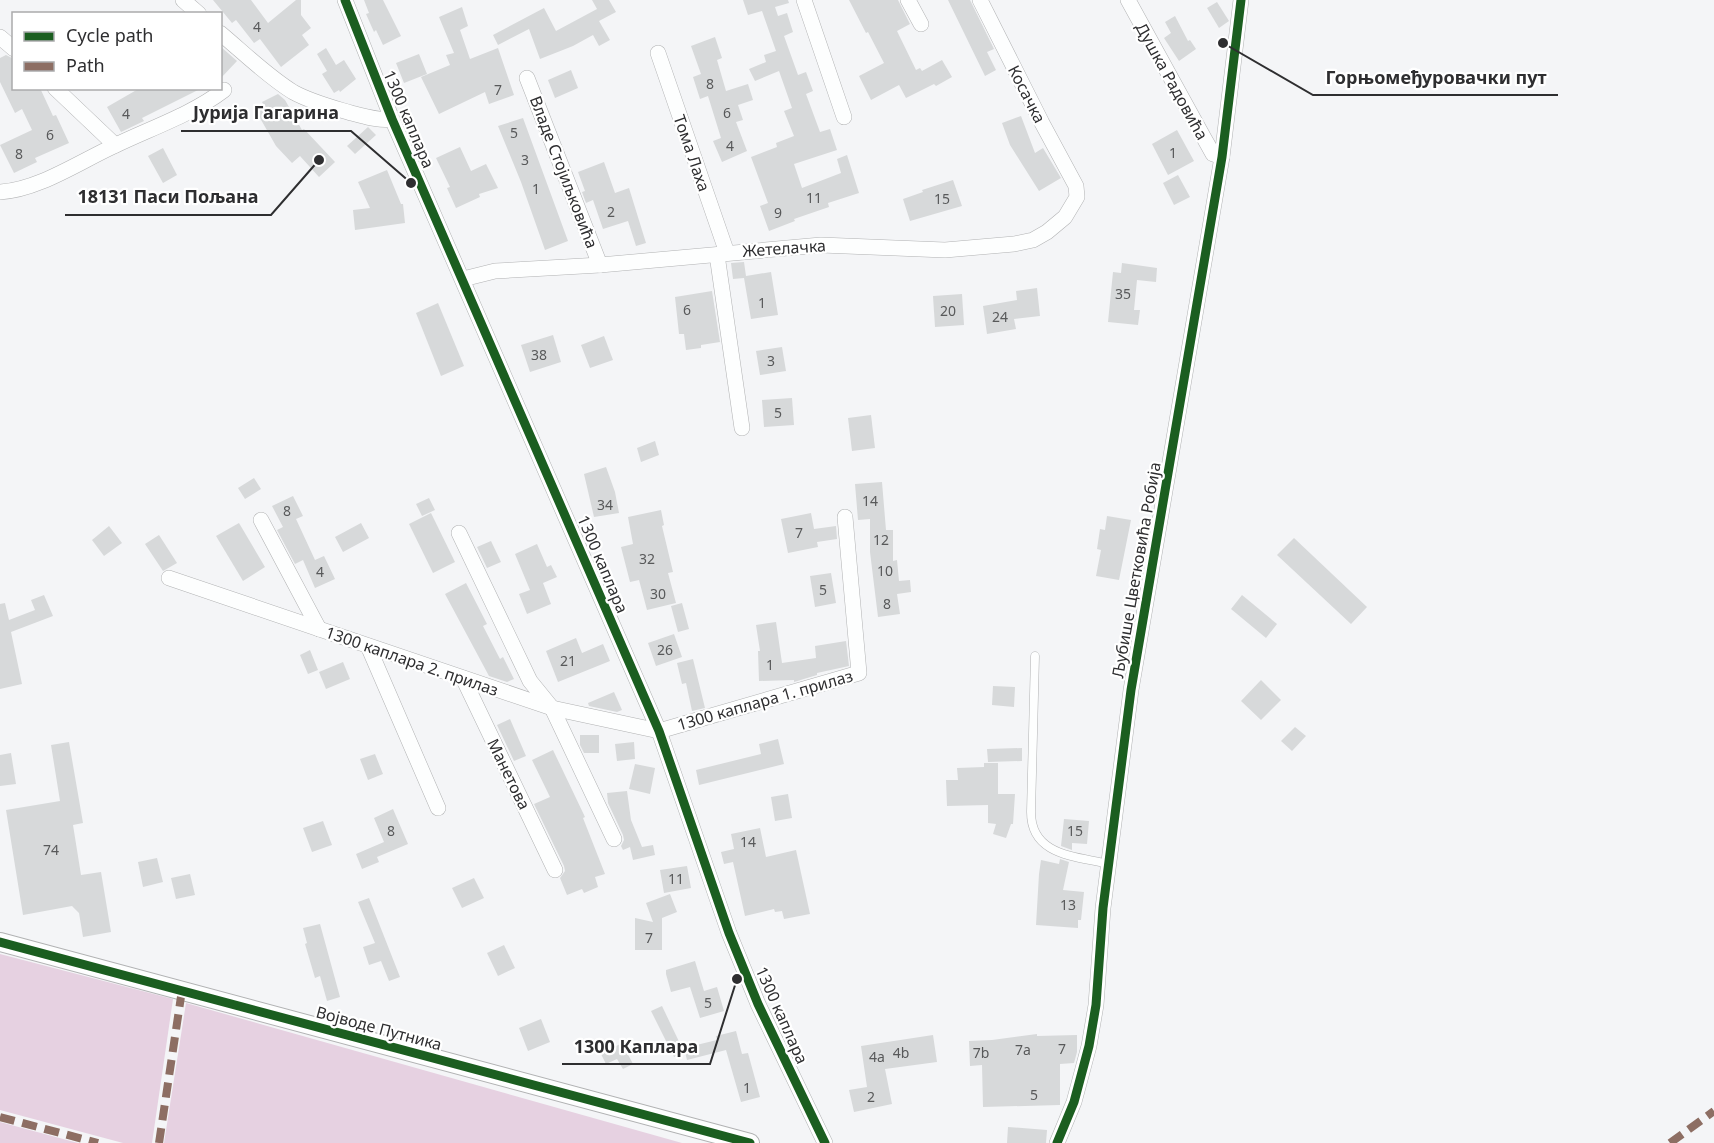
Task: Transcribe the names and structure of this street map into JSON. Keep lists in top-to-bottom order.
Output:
{
  "streets": {
    "street": [
      "Душка Радовића",
      "Косачка",
      "1300 каплара",
      "Тома Лаха",
      "Владе Стојиљковића",
      "Жетелачка",
      "Љубише Цветковића Робија",
      "1300 каплара 2. прилаз",
      "1300 каплара 1. прилаз",
      "Манетова",
      "Војводе Путника"
    ]
  },
  "crossings": [
    ["Душка Радовића", "Љубише Цветковића Робија"],
    ["Косачка", "Жетелачка"],
    ["1300 каплара", "Жетелачка"],
    ["1300 каплара", "1300 каплара 2. прилаз"],
    ["1300 каплара", "1300 каплара 1. прилаз"],
    ["Тома Лаха", "Жетелачка"],
    ["Владе Стојиљковића", "Жетелачка"],
    ["1300 каплара 2. прилаз", "1300 каплара 1. прилаз"],
    ["1300 каплара 2. прилаз", "Манетова"]
  ],
  "places": [
    "Горњомеђуровачки пут",
    "18131 Паси Пољана",
    "Јурија Гагарина",
    "1300 Каплара"
  ],
  "house_numbers": [
    "4",
    "8",
    "7",
    "6",
    "4",
    "5",
    "6",
    "4",
    "1",
    "8",
    "3",
    "1",
    "11",
    "15",
    "2",
    "9",
    "35",
    "1",
    "6",
    "20",
    "24",
    "38",
    "3",
    "5",
    "14",
    "34",
    "8",
    "7",
    "12",
    "32",
    "10",
    "4",
    "5",
    "30",
    "8",
    "26",
    "21",
    "1",
    "8",
    "15",
    "14",
    "74",
    "11",
    "13",
    "7",
    "5",
    "7",
    "7a",
    "4b",
    "7b",
    "4a",
    "1",
    "5",
    "2"
  ],
  "legend": ["Cycle path", "Path"]
}
